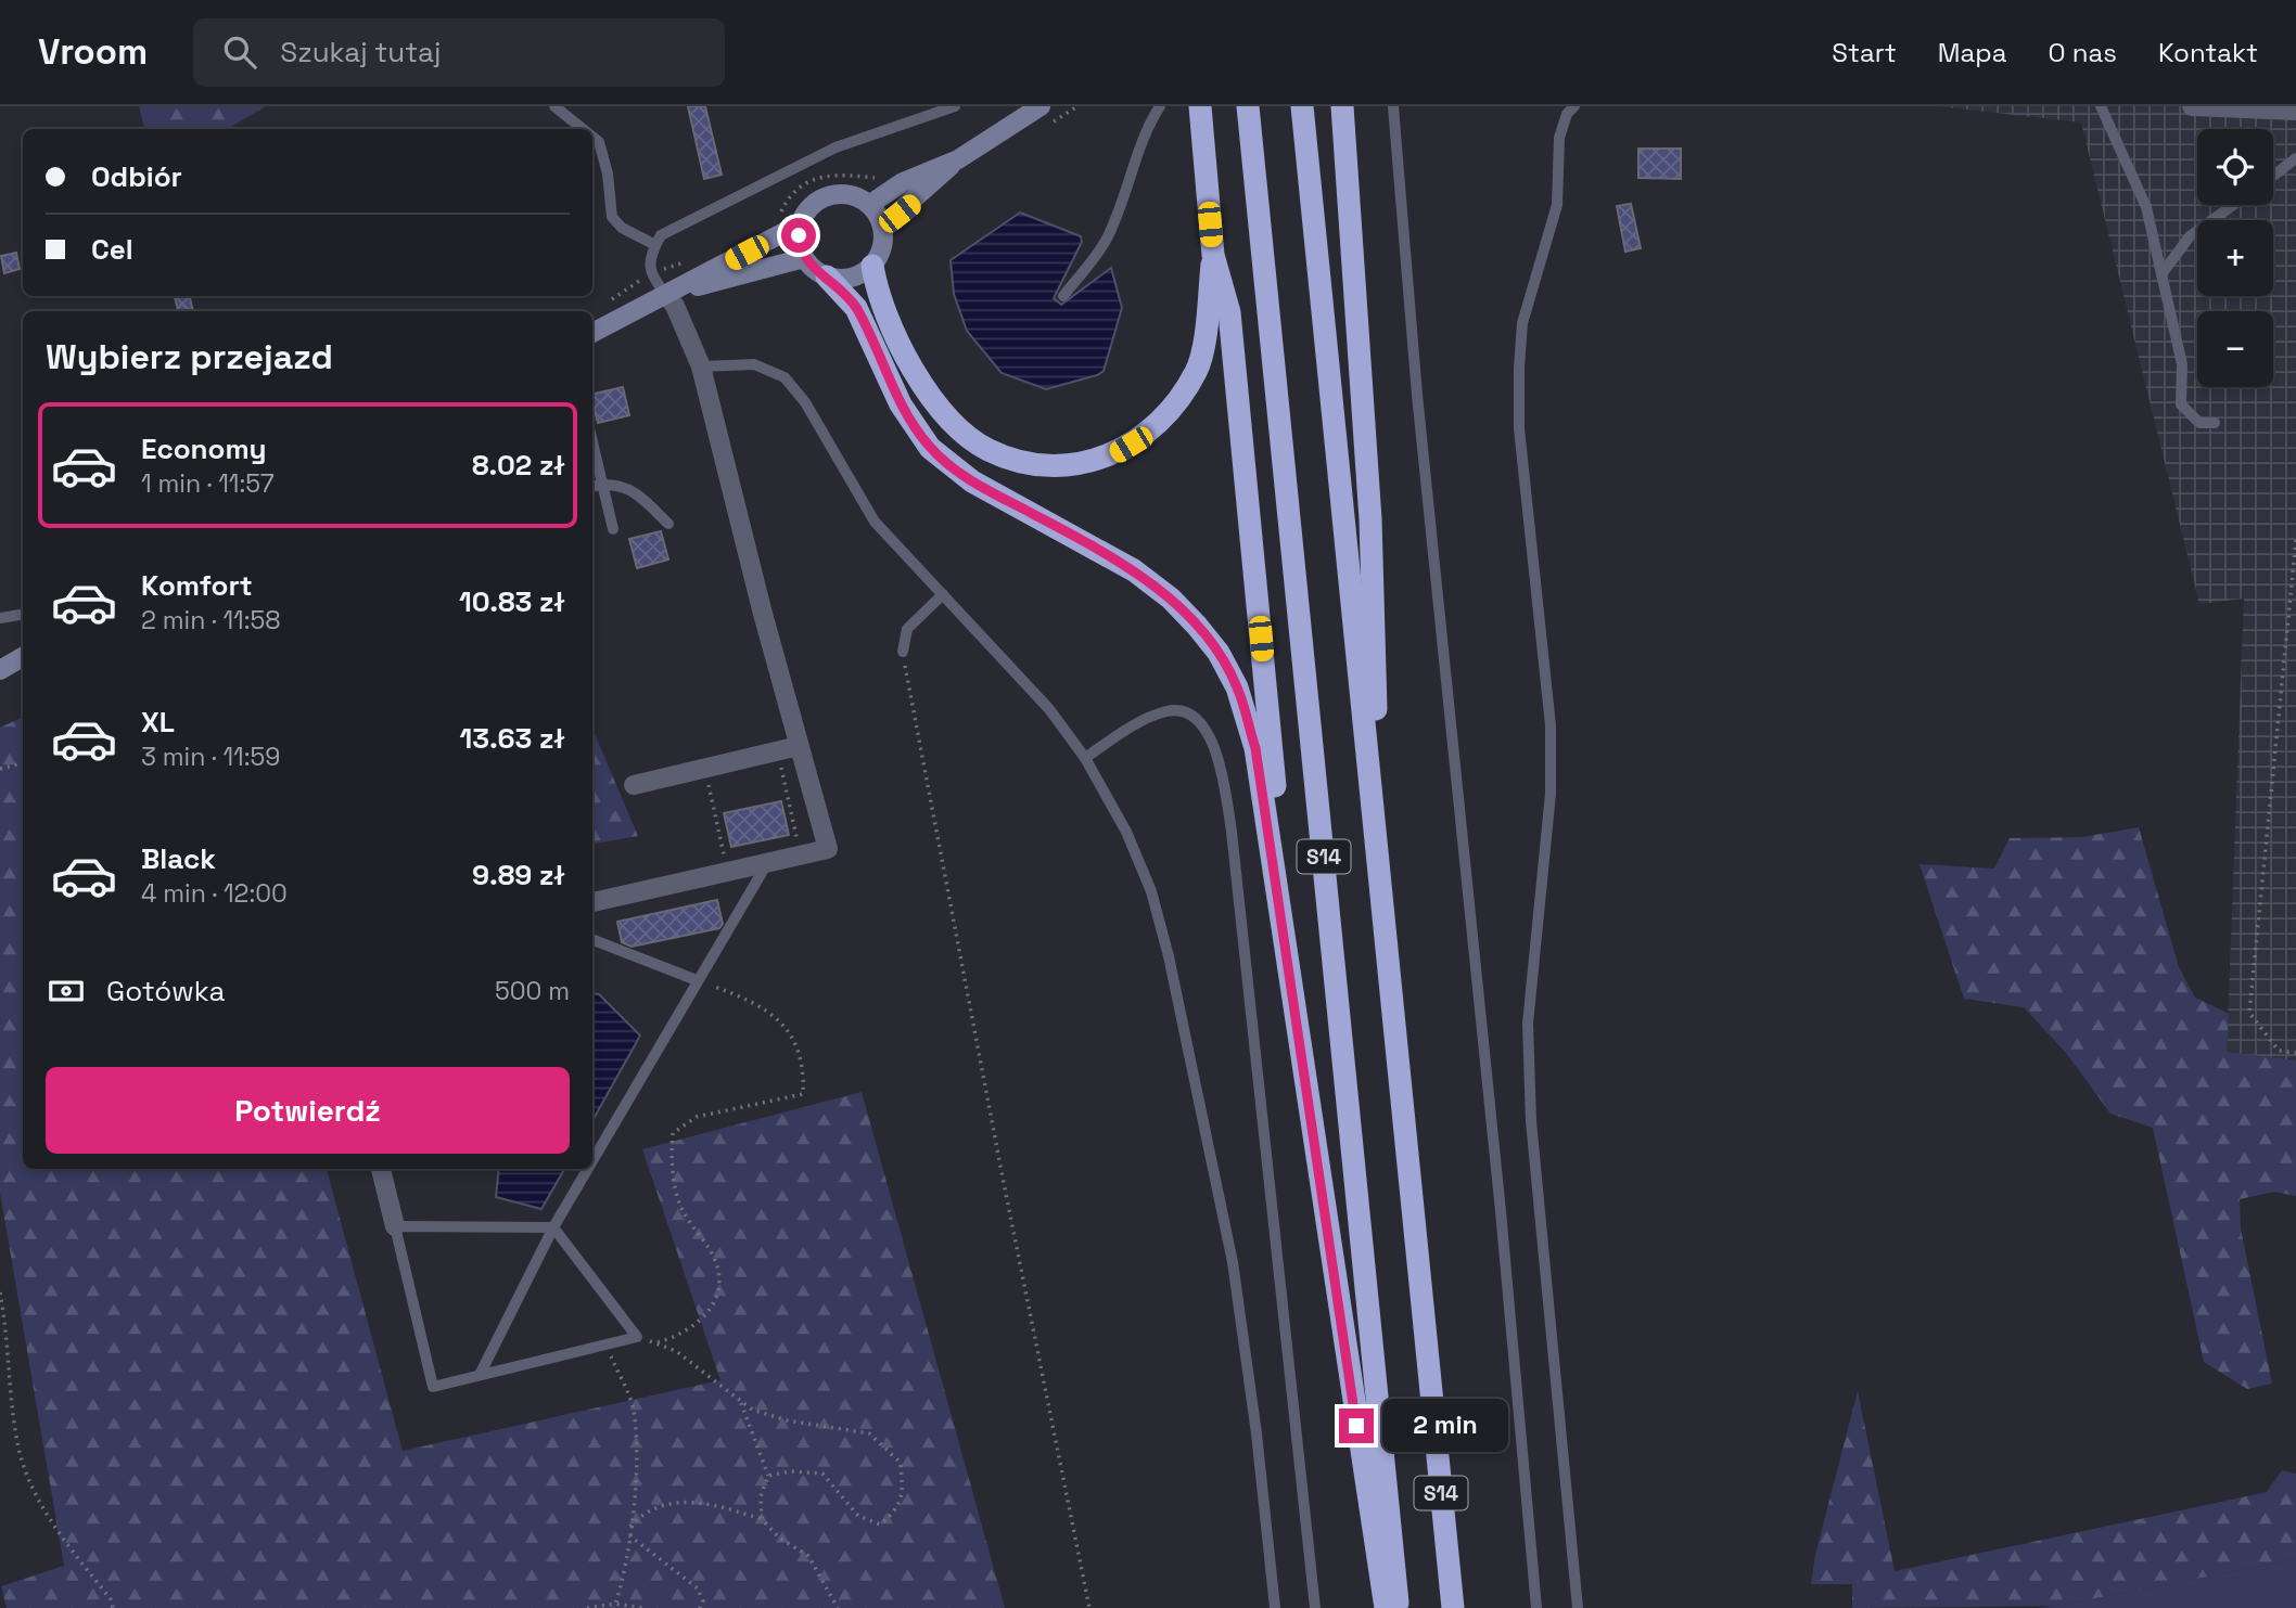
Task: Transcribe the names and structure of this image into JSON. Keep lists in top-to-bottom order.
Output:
{
  "streets": {
    "highway": ["S14"]
  },
  "page": {
    "header": "Vroom",
    "search": "Szukaj tutaj",
    "nav": [
      "Start",
      "Mapa",
      "O nas",
      "Kontakt"
    ],
    "map_buttons": ["+", "−"],
    "banner": ["Odbiór", "Cel"],
    "heading": "Wybierz przejazd",
    "list": [
      {
        "name": "Economy",
        "note": "1 min · 11:57",
        "value": "8.02 zł"
      },
      {
        "name": "Komfort",
        "note": "2 min · 11:58",
        "value": "10.83 zł"
      },
      {
        "name": "XL",
        "note": "3 min · 11:59",
        "value": "13.63 zł"
      },
      {
        "name": "Black",
        "note": "4 min · 12:00",
        "value": "9.89 zł"
      }
    ],
    "pay": ["Gotówka", "500 m"],
    "buttons": "Potwierdź",
    "bubble": "2 min"
  }
}
